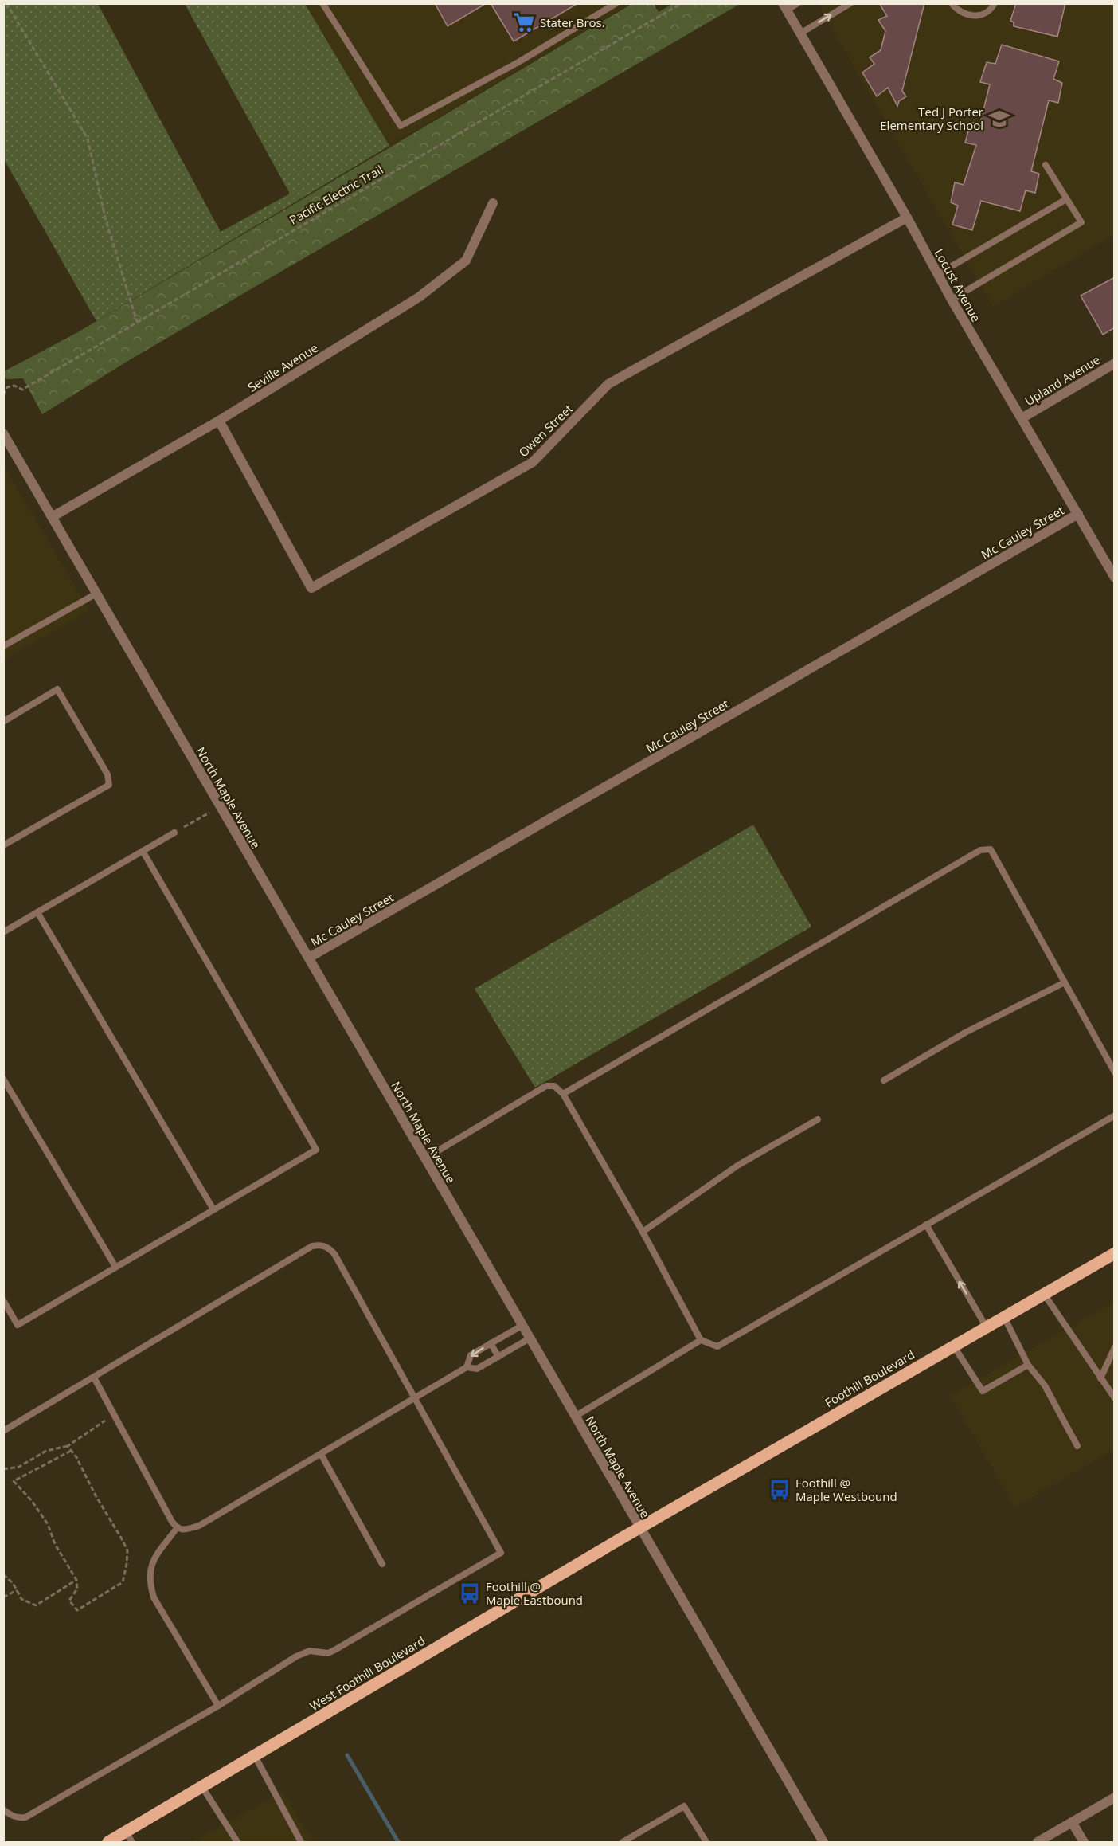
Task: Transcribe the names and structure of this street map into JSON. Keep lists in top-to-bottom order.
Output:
{
  "streets": {
    "main road": ["Foothill Boulevard", "West Foothill Boulevard"],
    "street": [
      "Locust Avenue",
      "Seville Avenue",
      "Upland Avenue",
      "Owen Street",
      "Mc Cauley Street",
      "North Maple Avenue"
    ],
    "path": ["Pacific Electric Trail"]
  },
  "crossings": [
    ["Locust Avenue", "Upland Avenue"],
    ["Locust Avenue", "Owen Street"],
    ["Locust Avenue", "Mc Cauley Street"],
    ["Seville Avenue", "Owen Street"],
    ["Seville Avenue", "North Maple Avenue"],
    ["Mc Cauley Street", "North Maple Avenue"],
    ["North Maple Avenue", "Foothill Boulevard"],
    ["North Maple Avenue", "West Foothill Boulevard"],
    ["Foothill Boulevard", "West Foothill Boulevard"]
  ],
  "places": {
    "supermarket": ["Stater Bros."],
    "school or university": ["Ted J Porter Elementary School"],
    "bus stop": ["Foothill @ Maple Westbound", "Foothill @ Maple Eastbound"]
  }
}
